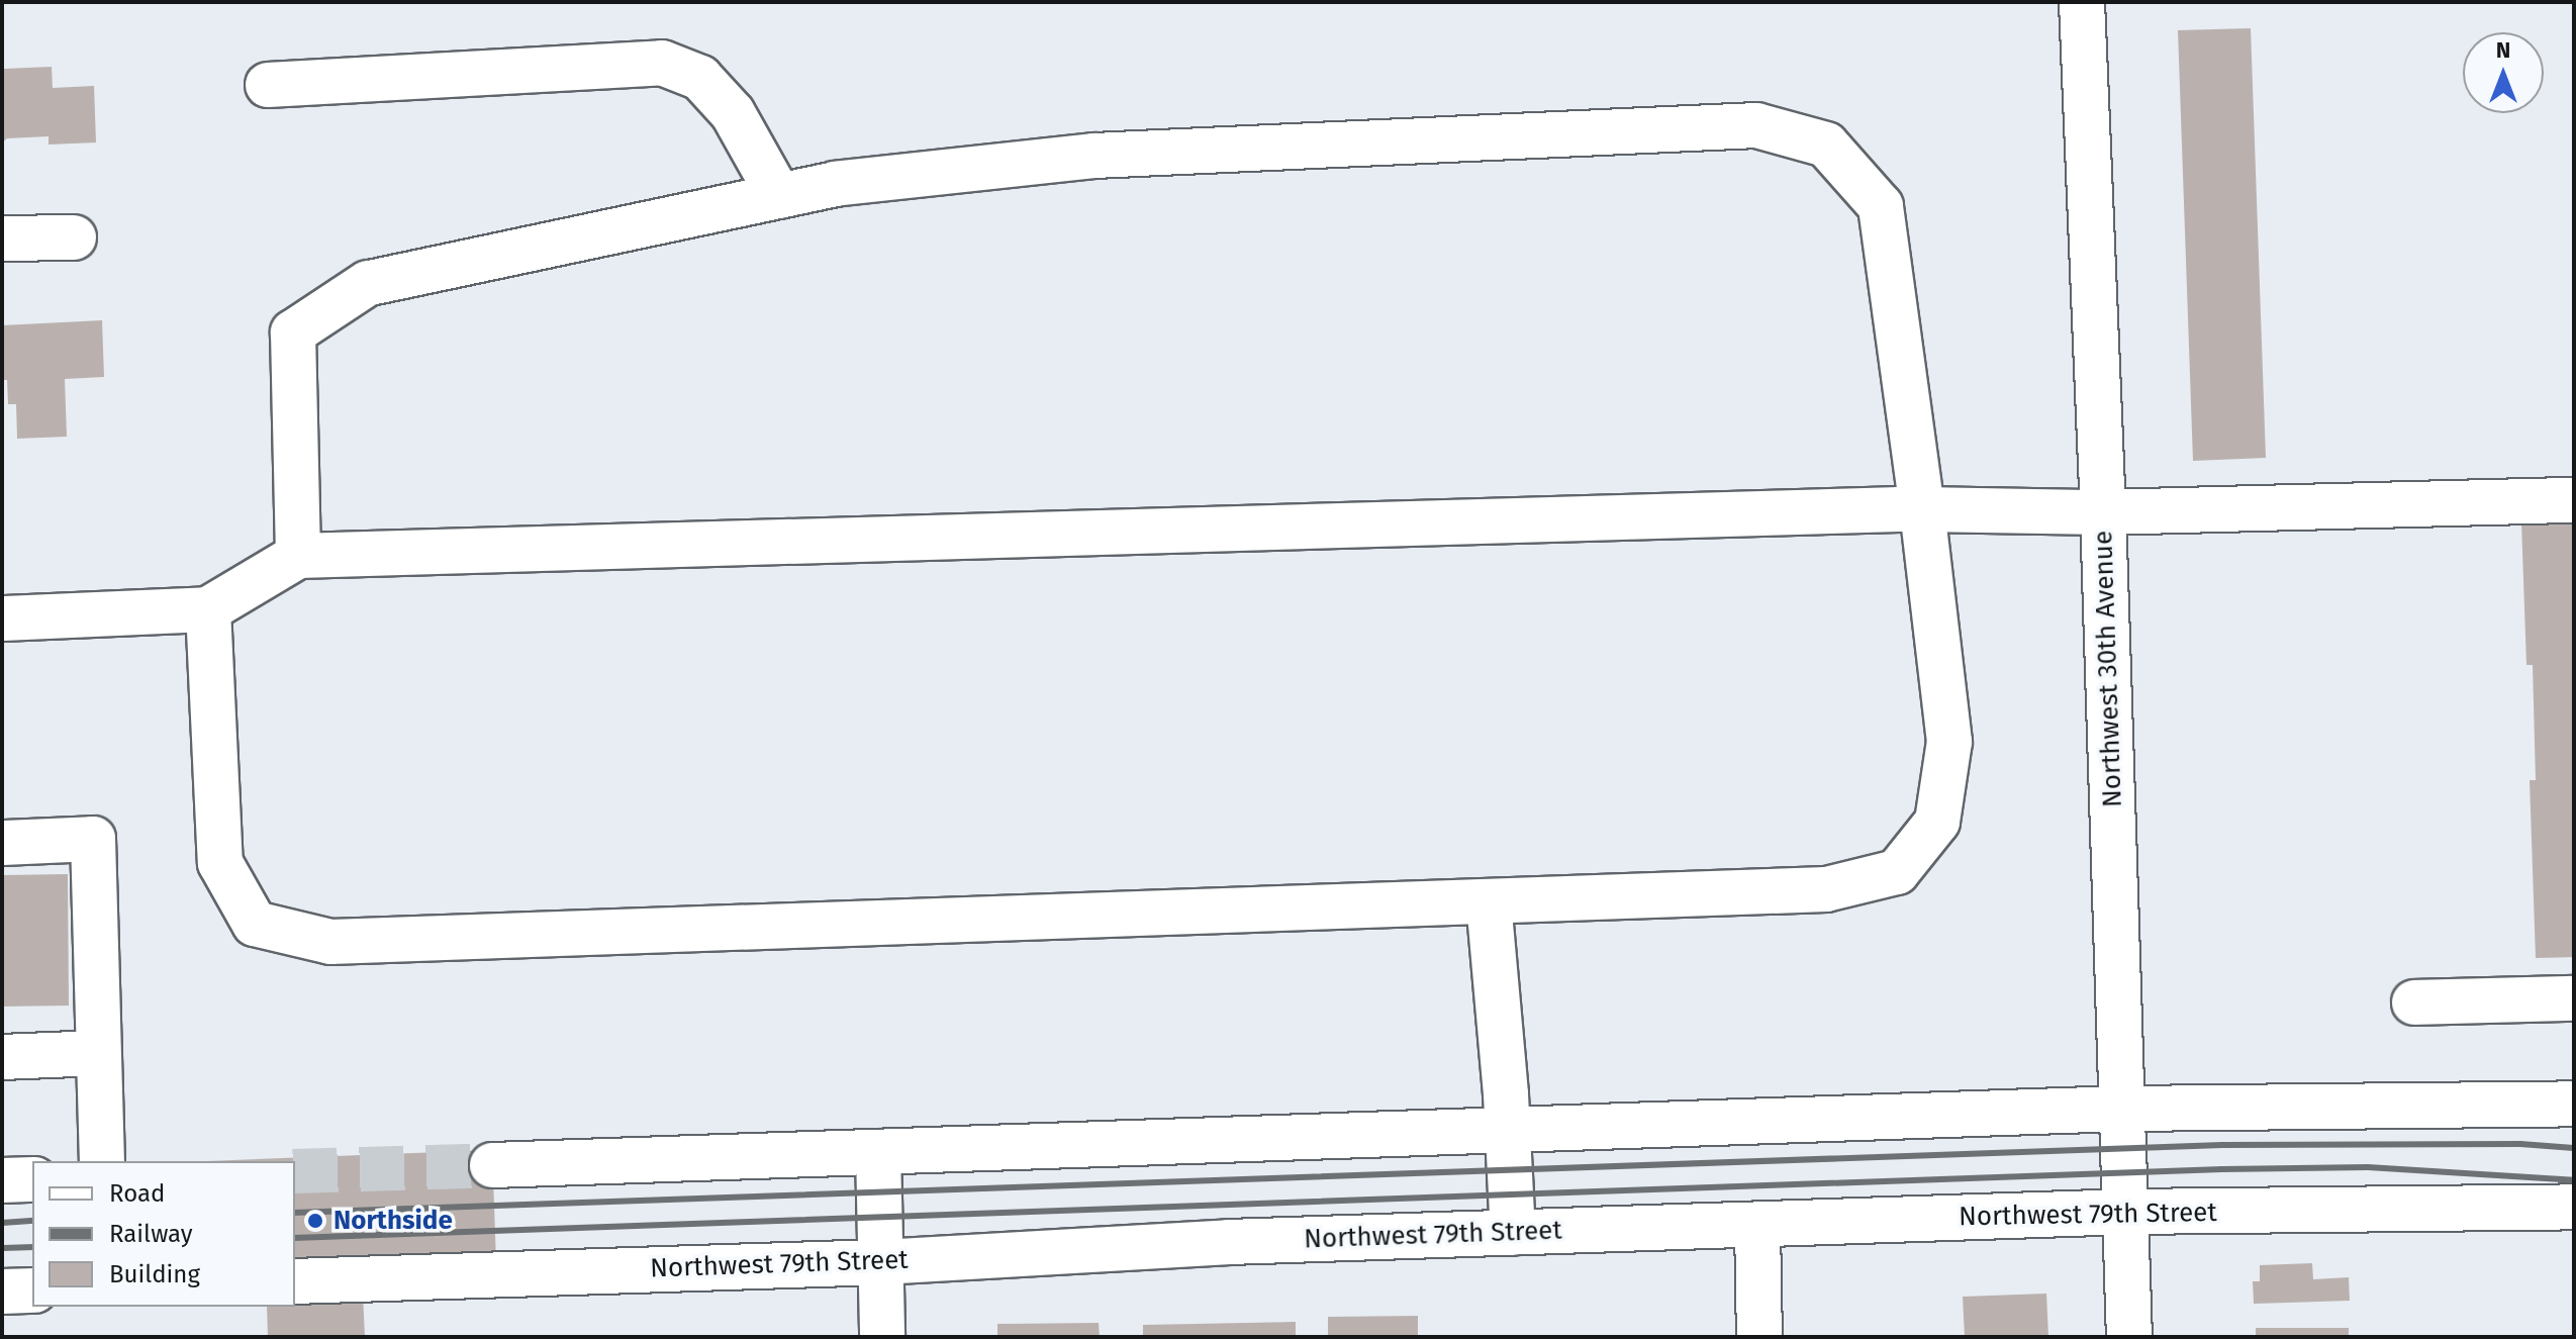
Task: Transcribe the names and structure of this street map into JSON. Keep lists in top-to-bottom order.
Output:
{
  "streets": {
    "main road": ["Northwest 30th Avenue", "Northwest 79th Street"]
  },
  "crossings": [
    ["Northwest 30th Avenue", "Northwest 79th Street"]
  ],
  "places": ["Northside"],
  "legend": ["Road", "Railway", "Building"],
  "north": "top"
}
